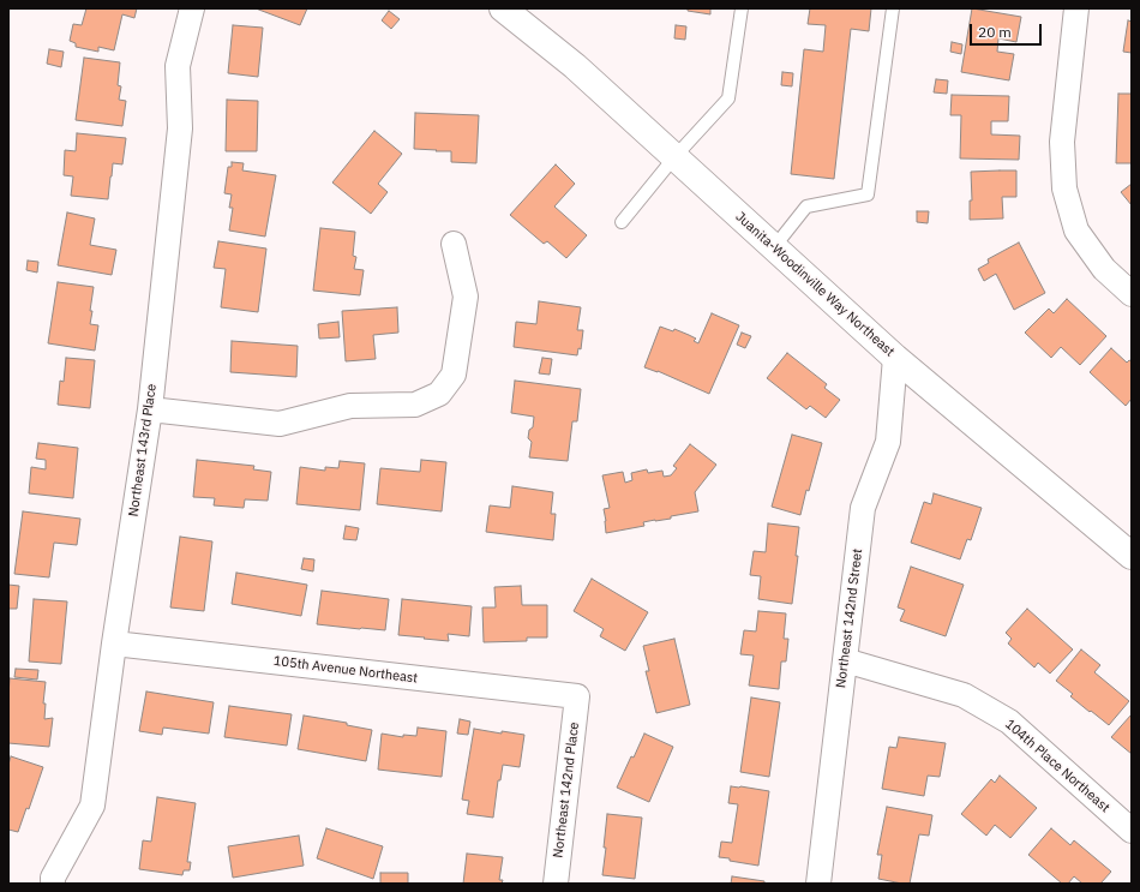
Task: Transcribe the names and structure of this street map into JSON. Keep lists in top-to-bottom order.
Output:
{
  "streets": {
    "main road": ["Juanita-Woodinville Way Northeast"],
    "street": [
      "Northeast 143rd Place",
      "Northeast 142nd Street",
      "105th Avenue Northeast",
      "104th Place Northeast",
      "Northeast 142nd Place"
    ]
  },
  "crossings": [
    ["Juanita-Woodinville Way Northeast", "Northeast 142nd Street"],
    ["Northeast 143rd Place", "105th Avenue Northeast"],
    ["Northeast 142nd Street", "104th Place Northeast"],
    ["105th Avenue Northeast", "Northeast 142nd Place"]
  ],
  "scale_bar": "20 m"
}
